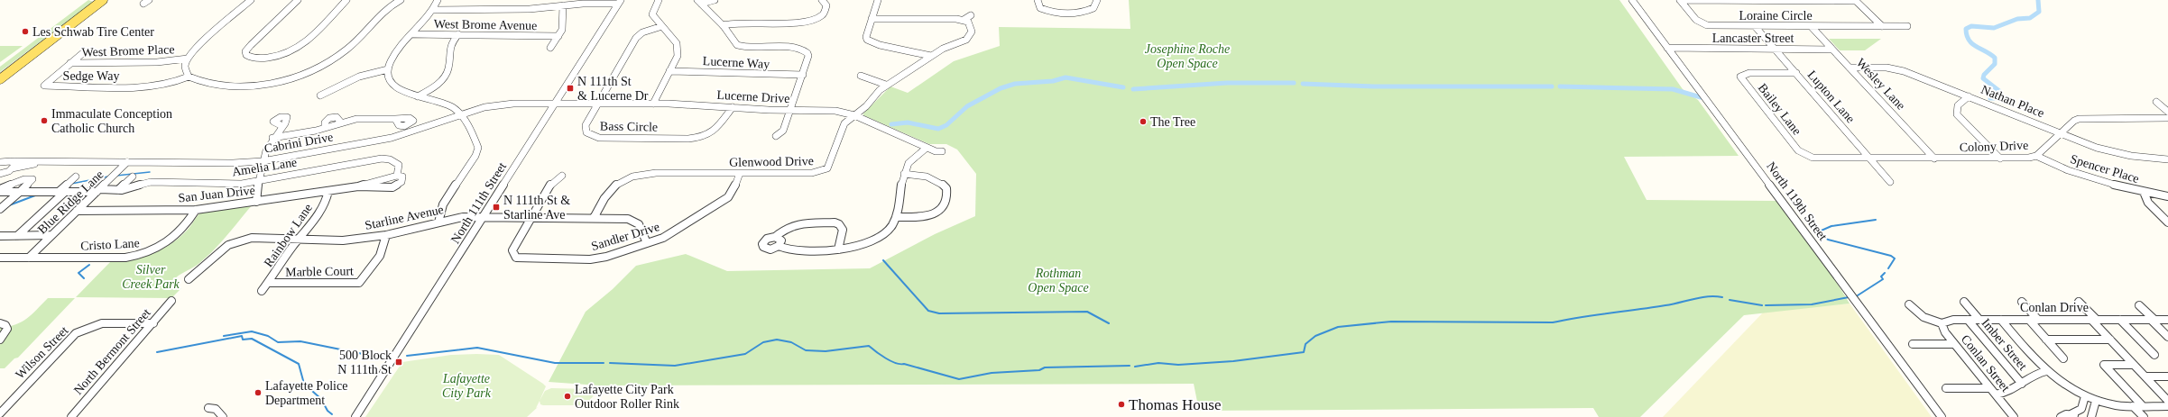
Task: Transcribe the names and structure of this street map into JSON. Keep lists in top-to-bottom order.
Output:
{
  "streets": {
    "street": [
      "Loraine Circle",
      "West Brome Avenue",
      "Lancaster Street",
      "West Brome Place",
      "Lucerne Way",
      "Sedge Way",
      "Wesley Lane",
      "Lucerne Drive",
      "Lupton Lane",
      "Nathan Place",
      "Bailey Lane",
      "Bass Circle",
      "Cabrini Drive",
      "Colony Drive",
      "Glenwood Drive",
      "Amelia Lane",
      "Spencer Place",
      "San Juan Drive",
      "North 119th Street",
      "Blue Ridge Lane",
      "North 111th Street",
      "Starline Avenue",
      "Rainbow Lane",
      "Sandler Drive",
      "Cristo Lane",
      "Marble Court",
      "Conlan Drive",
      "Imber Street",
      "North Bermont Street",
      "Wilson Street",
      "Conlan Street"
    ]
  },
  "crossings": [
    ["Loraine Circle", "Wesley Lane"],
    ["Loraine Circle", "Lupton Lane"],
    ["Lancaster Street", "Wesley Lane"],
    ["Lancaster Street", "Lupton Lane"],
    ["Lancaster Street", "North 119th Street"],
    ["West Brome Place", "Sedge Way"],
    ["Wesley Lane", "Nathan Place"],
    ["Wesley Lane", "Colony Drive"],
    ["Lucerne Drive", "Bass Circle"],
    ["Lucerne Drive", "Cabrini Drive"],
    ["Lucerne Drive", "Glenwood Drive"],
    ["Lucerne Drive", "North 111th Street"],
    ["Lupton Lane", "Bailey Lane"],
    ["Lupton Lane", "Colony Drive"],
    ["Nathan Place", "Colony Drive"],
    ["Bailey Lane", "Colony Drive"],
    ["Cabrini Drive", "Blue Ridge Lane"],
    ["Cabrini Drive", "North 111th Street"],
    ["Colony Drive", "Spencer Place"],
    ["Glenwood Drive", "Starline Avenue"],
    ["Glenwood Drive", "Sandler Drive"],
    ["Amelia Lane", "San Juan Drive"],
    ["Amelia Lane", "Blue Ridge Lane"],
    ["San Juan Drive", "Blue Ridge Lane"],
    ["San Juan Drive", "Rainbow Lane"],
    ["San Juan Drive", "Cristo Lane"],
    ["Blue Ridge Lane", "Cristo Lane"],
    ["North 111th Street", "Starline Avenue"],
    ["Starline Avenue", "Rainbow Lane"],
    ["Starline Avenue", "Sandler Drive"],
    ["Starline Avenue", "Marble Court"],
    ["Rainbow Lane", "Marble Court"],
    ["Conlan Drive", "Imber Street"],
    ["Conlan Drive", "Conlan Street"],
    ["North Bermont Street", "Wilson Street"]
  ],
  "parks": [
    "Josephine Roche Open Space",
    "Silver Creek Park",
    "Rothman Open Space",
    "Lafayette City Park"
  ],
  "places": {
    "other": [
      "Les Schwab Tire Center",
      "Immaculate Conception Catholic Church",
      "The Tree",
      "Lafayette Police Department",
      "Lafayette City Park Outdoor Roller Rink",
      "Thomas House"
    ],
    "transit": ["N 111th St & Lucerne Dr", "N 111th St & Starline Ave", "500 Block N 111th St"]
  }
}
